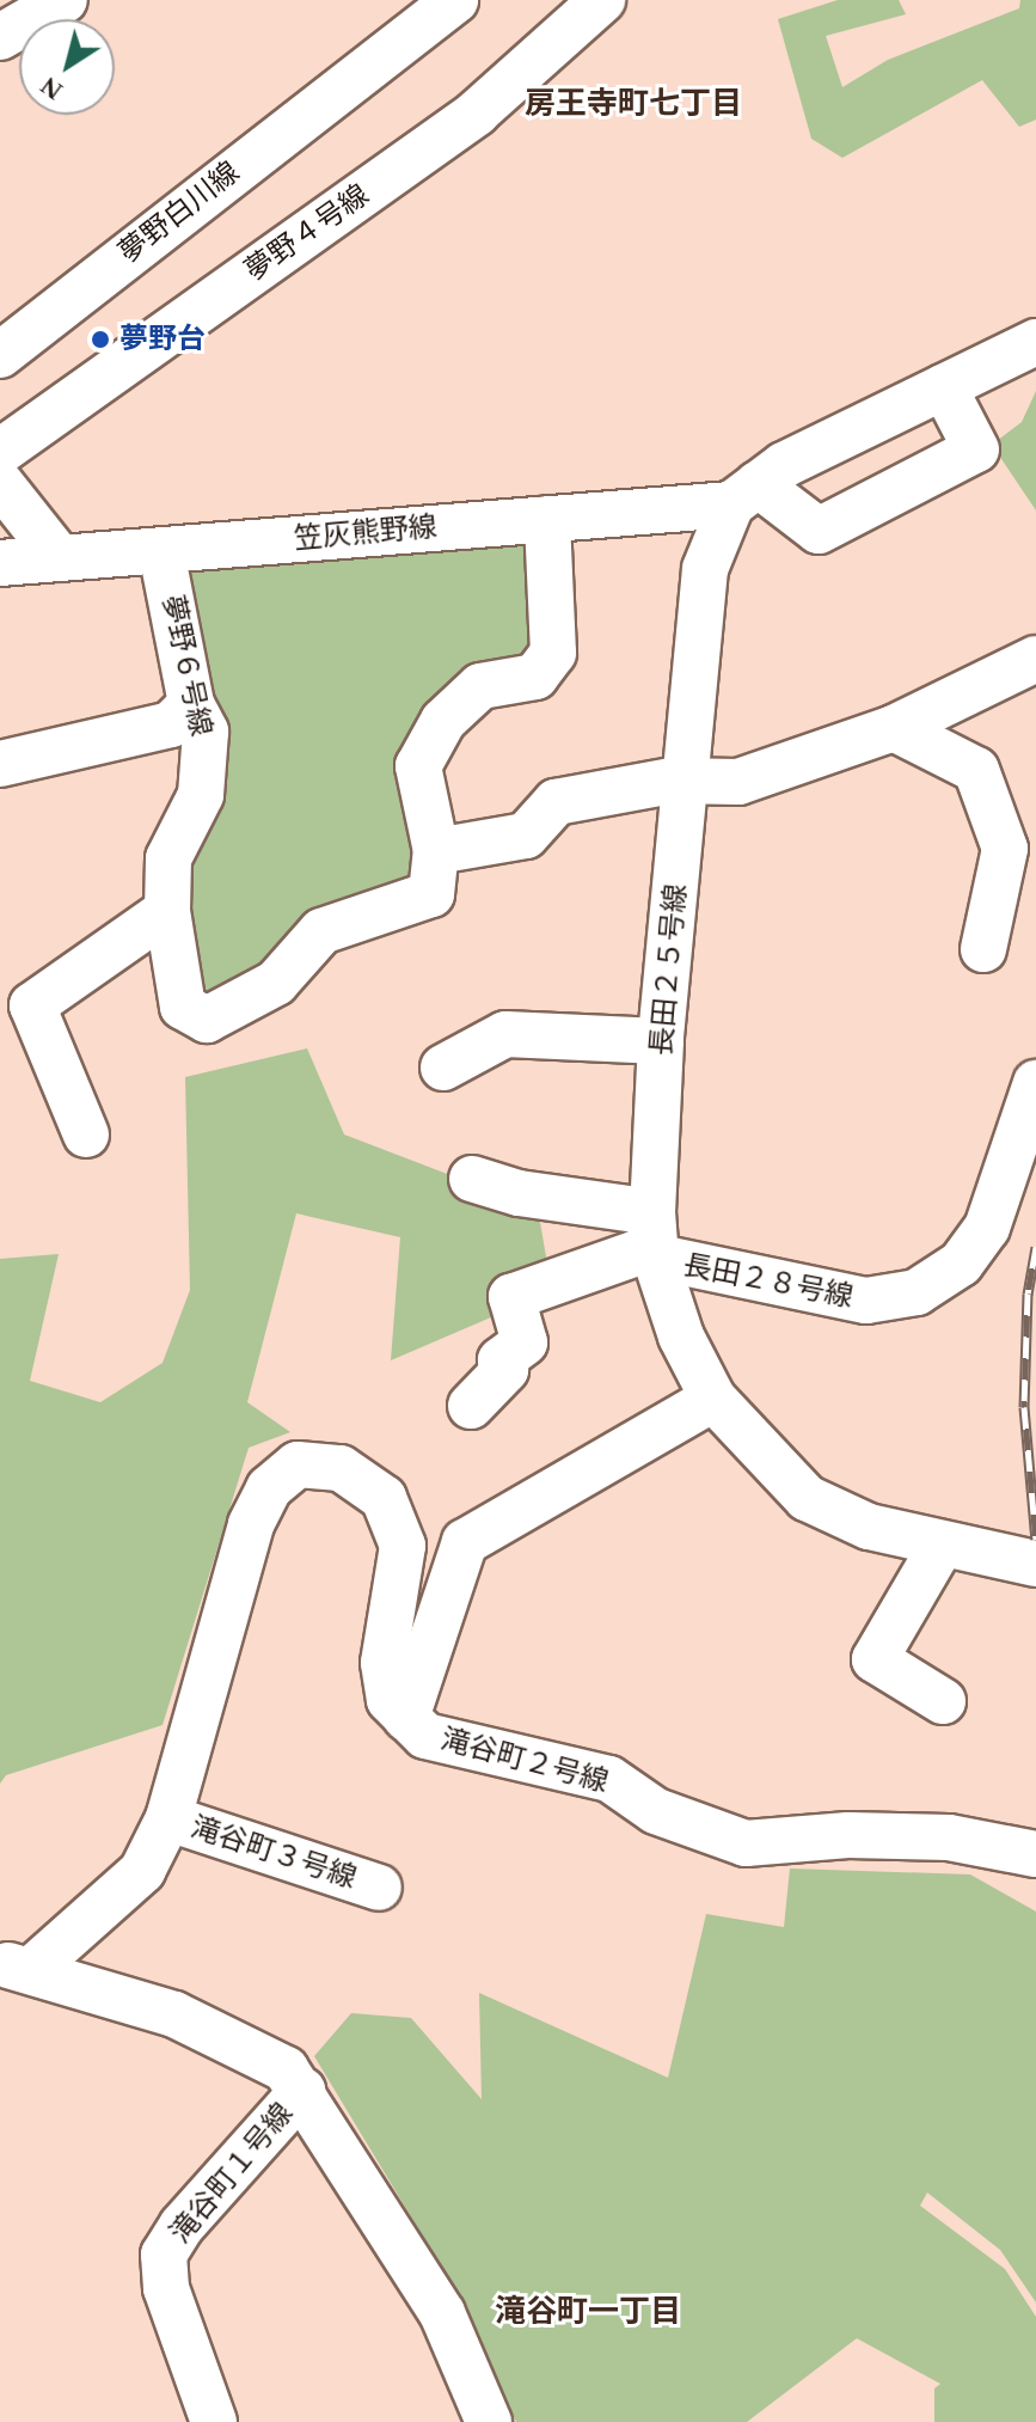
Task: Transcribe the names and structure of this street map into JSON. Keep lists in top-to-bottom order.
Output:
{
  "streets": {
    "street": [
      "夢野白川線",
      "夢野４号線",
      "笠灰熊野線",
      "夢野６号線",
      "長田２５号線",
      "長田２８号線",
      "滝谷町２号線",
      "滝谷町３号線",
      "滝谷町１号線"
    ]
  },
  "crossings": [
    ["笠灰熊野線", "夢野６号線"],
    ["笠灰熊野線", "長田２５号線"],
    ["長田２５号線", "長田２８号線"],
    ["滝谷町２号線", "滝谷町３号線"],
    ["滝谷町２号線", "滝谷町１号線"]
  ],
  "districts": ["房王寺町七丁目", "滝谷町一丁目"],
  "places": ["夢野台"],
  "north": "bottom left"
}
